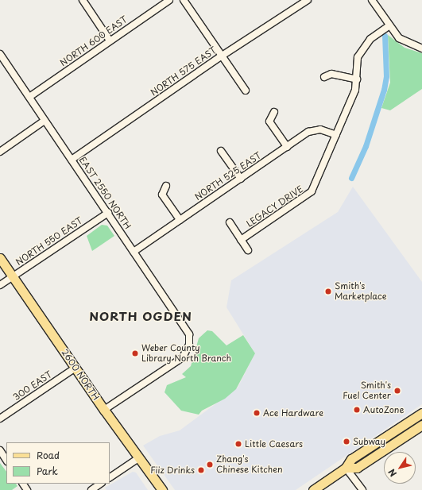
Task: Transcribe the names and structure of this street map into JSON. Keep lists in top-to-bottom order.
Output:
{
  "streets": {
    "main road": ["2600 NORTH"],
    "street": [
      "NORTH 600 EAST",
      "NORTH 575 EAST",
      "NORTH 525 EAST",
      "EAST 2550 NORTH",
      "LEGACY DRIVE",
      "NORTH 550 EAST",
      "300 EAST"
    ]
  },
  "crossings": [
    ["NORTH 600 EAST", "EAST 2550 NORTH"],
    ["NORTH 575 EAST", "EAST 2550 NORTH"],
    ["NORTH 525 EAST", "EAST 2550 NORTH"],
    ["NORTH 525 EAST", "LEGACY DRIVE"],
    ["EAST 2550 NORTH", "NORTH 550 EAST"],
    ["EAST 2550 NORTH", "2600 NORTH"],
    ["NORTH 550 EAST", "2600 NORTH"],
    ["2600 NORTH", "300 EAST"]
  ],
  "districts": ["NORTH OGDEN"],
  "places": [
    "Smith's Marketplace",
    "Weber County Library North Branch",
    "Smith's Fuel Center",
    "AutoZone",
    "Ace Hardware",
    "Subway",
    "Little Caesars",
    "Zhang's Chinese Kitchen",
    "Fiiz Drinks"
  ],
  "legend": ["Road", "Park"],
  "north": "bottom left"
}
